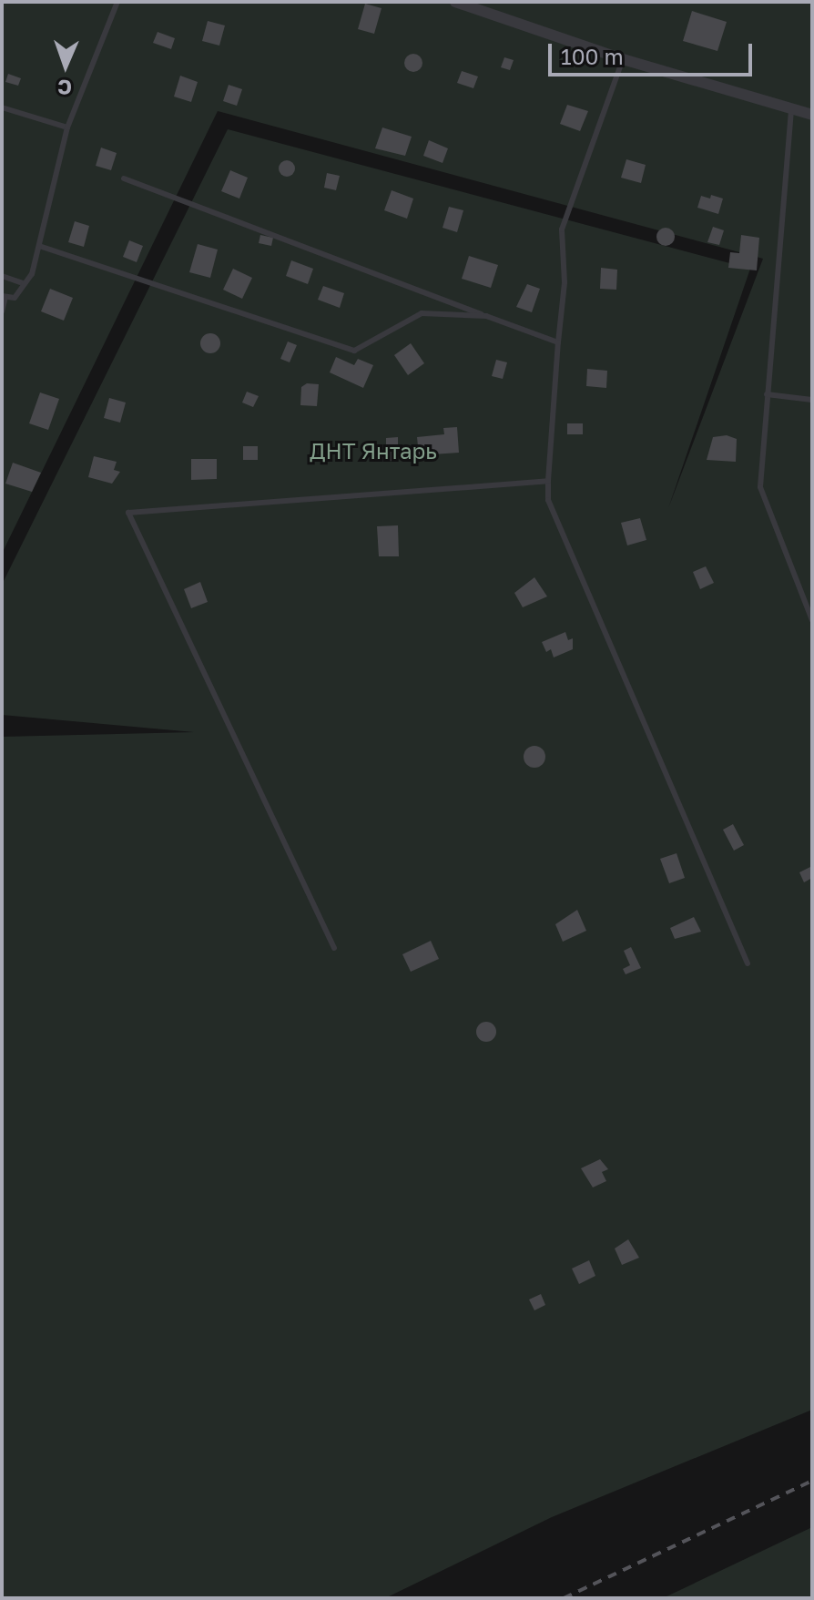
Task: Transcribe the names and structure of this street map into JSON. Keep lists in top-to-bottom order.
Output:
{
  "parks": ["ДНТ Янтарь"],
  "scale_bar": "100 m",
  "north": "bottom"
}
